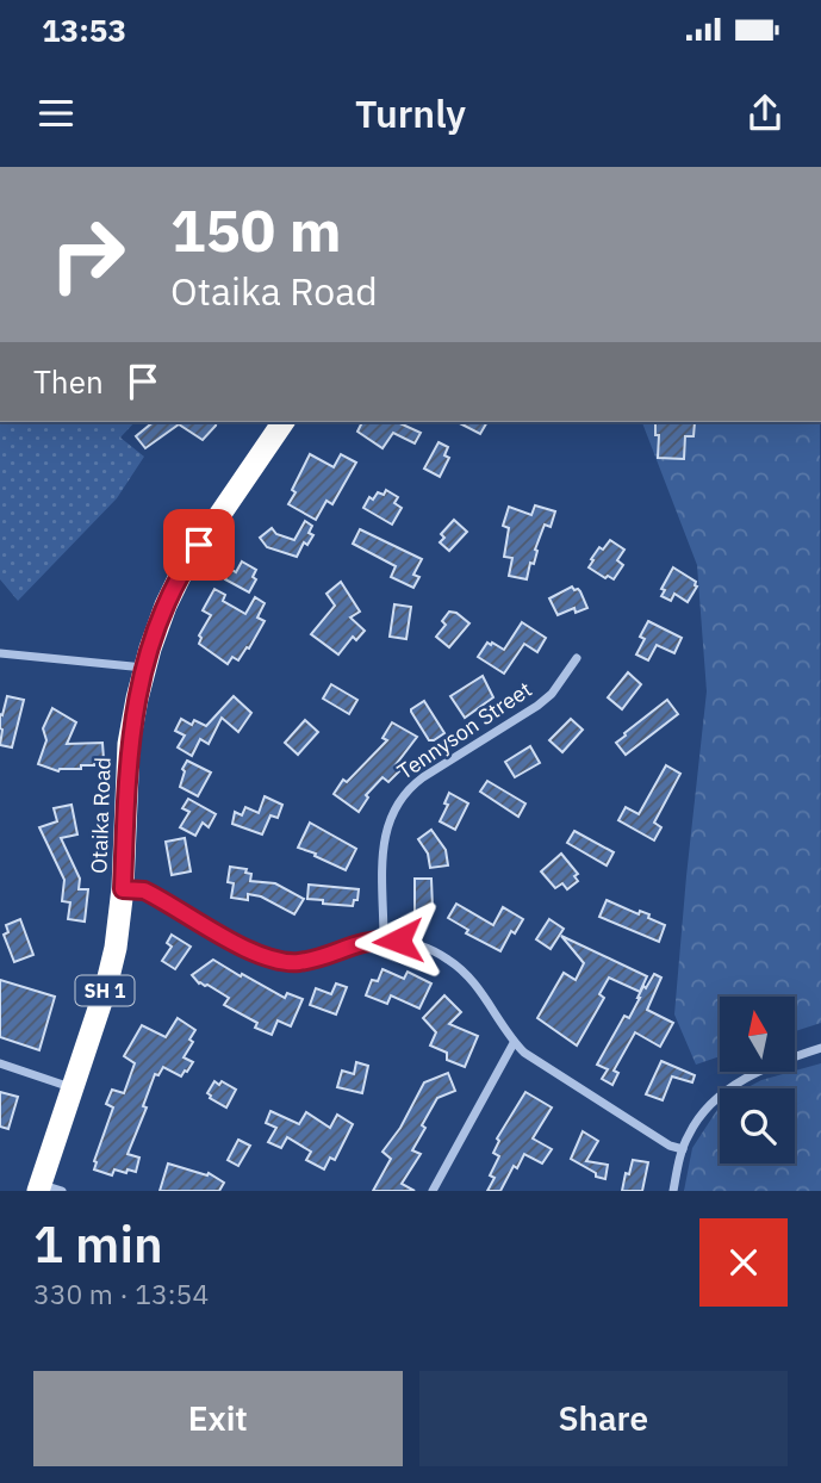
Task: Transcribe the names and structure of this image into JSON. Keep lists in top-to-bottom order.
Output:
{
  "streets": {
    "highway": ["Otaika Road", "SH 1"],
    "street": ["Tennyson Street"]
  },
  "north": "top",
  "page": {
    "status": "13:53",
    "header": "Turnly",
    "turn": ["150 m", "Otaika Road"],
    "then": "Then",
    "heading": ["1 min", "330 m · 13:54"],
    "buttons": ["Exit", "Share"]
  }
}
